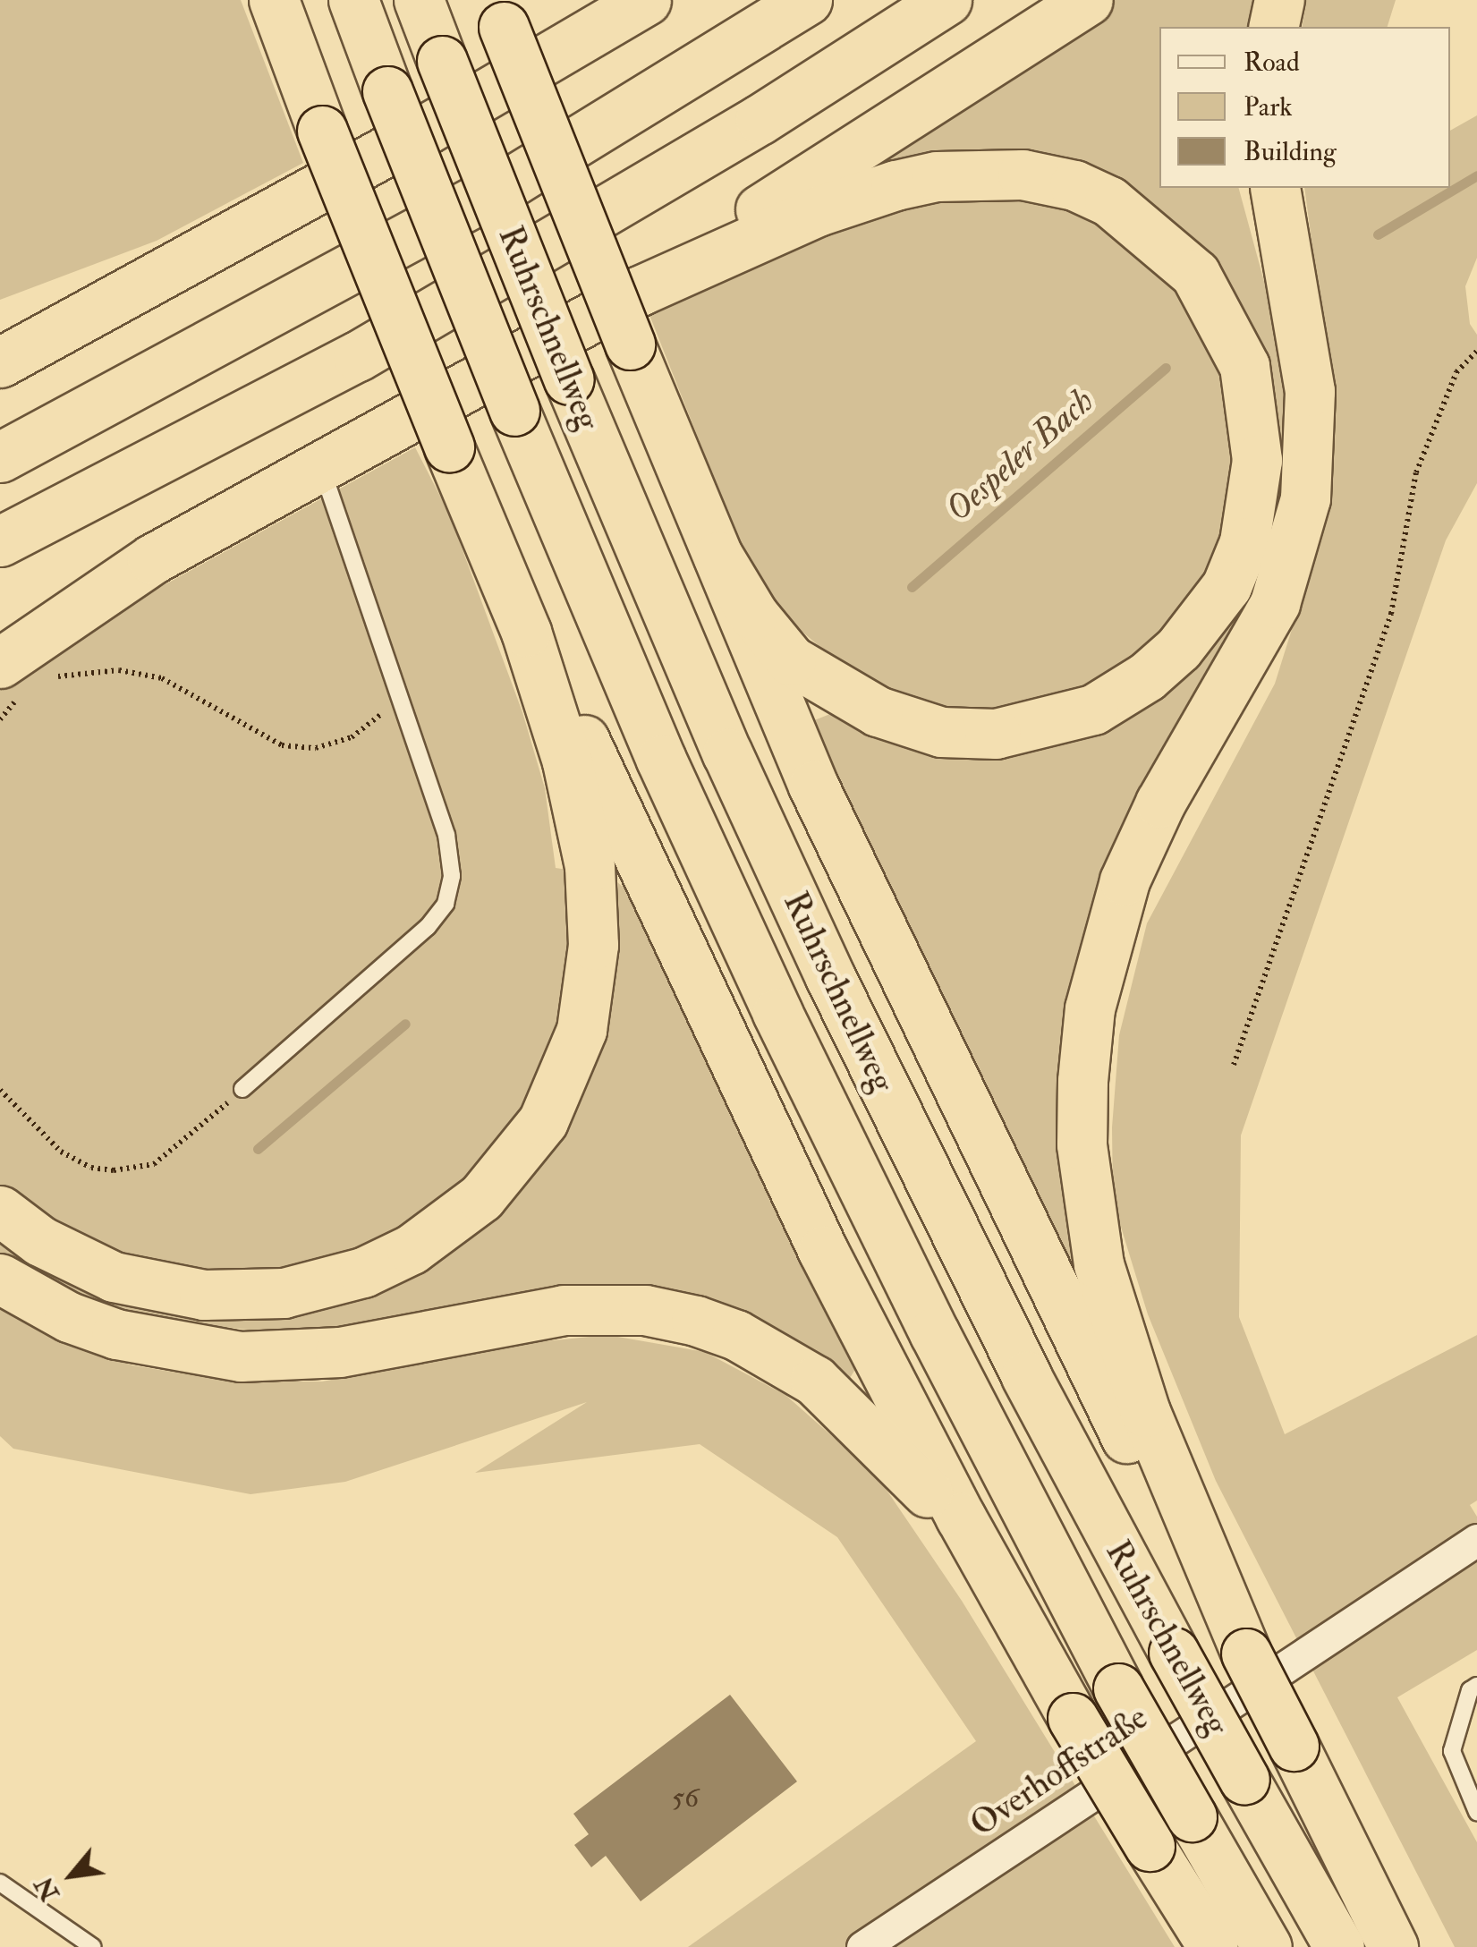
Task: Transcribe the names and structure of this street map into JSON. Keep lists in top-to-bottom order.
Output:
{
  "streets": {
    "highway": ["Ruhrschnellweg"],
    "street": ["Overhoffstraße"]
  },
  "water": ["Oespeler Bach"],
  "house_numbers": ["56"],
  "legend": ["Road", "Park", "Building"],
  "north": "bottom left"
}
